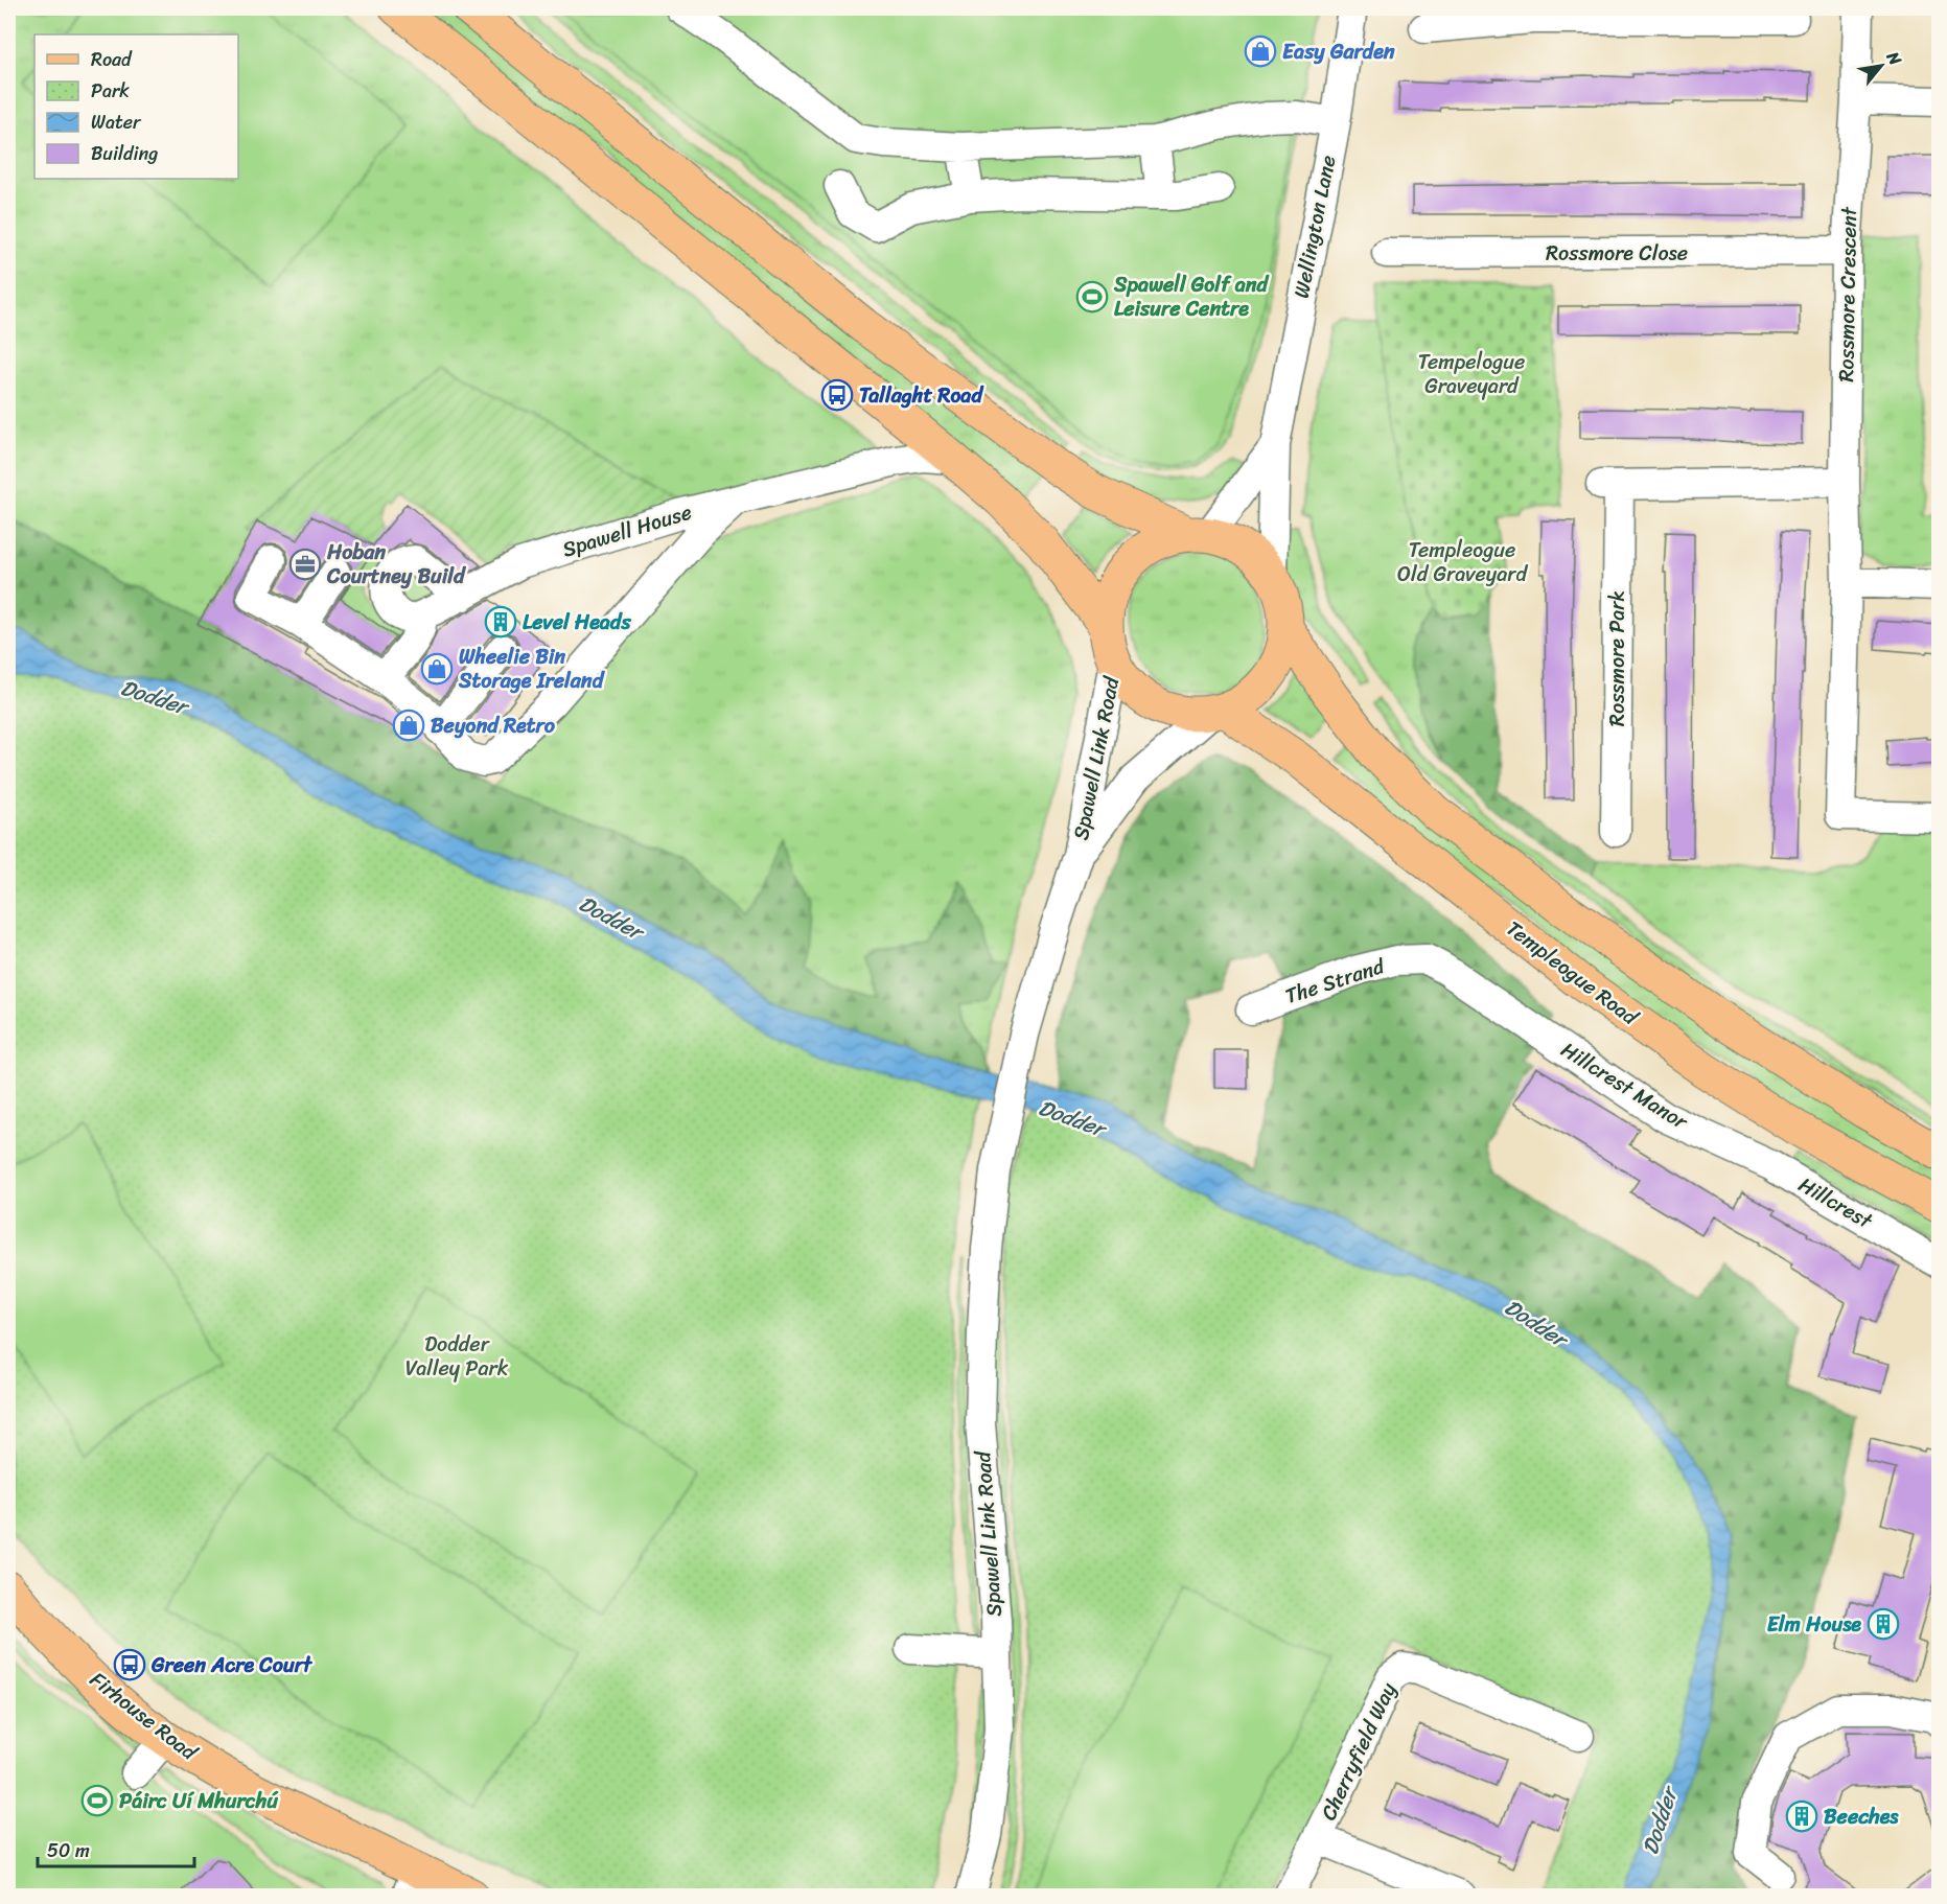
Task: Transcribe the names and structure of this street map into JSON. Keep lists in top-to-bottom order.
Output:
{
  "streets": {
    "main road": ["Templeogue Road", "Firhouse Road"],
    "street": [
      "Wellington Lane",
      "Rossmore Close",
      "Rossmore Crescent",
      "Spawell House",
      "Rossmore Park",
      "Spawell Link Road",
      "The Strand",
      "Hillcrest Manor",
      "Hillcrest",
      "Cherryfield Way"
    ]
  },
  "crossings": [
    ["Wellington Lane", "Spawell Link Road"],
    ["Wellington Lane", "Templeogue Road"],
    ["Rossmore Close", "Rossmore Crescent"],
    ["Rossmore Crescent", "Rossmore Park"],
    ["Spawell Link Road", "Templeogue Road"],
    ["The Strand", "Hillcrest Manor"],
    ["Hillcrest Manor", "Hillcrest"]
  ],
  "water": ["Dodder"],
  "parks": ["Tempelogue Graveyard", "Templeogue Old Graveyard", "Dodder Valley Park"],
  "places": {
    "shop": ["Easy Garden", "Wheelie Bin Storage Ireland", "Beyond Retro"],
    "sports": ["Spawell Golf and Leisure Centre", "Páirc Uí Mhurchú"],
    "bus stop": ["Tallaght Road", "Green Acre Court"],
    "office": ["Hoban Courtney Build"],
    "building": ["Level Heads", "Elm House", "Beeches"]
  },
  "legend": [
    "Road",
    "Park",
    "Water",
    "Building"
  ],
  "scale_bar": "50 m",
  "north": "top right"
}
